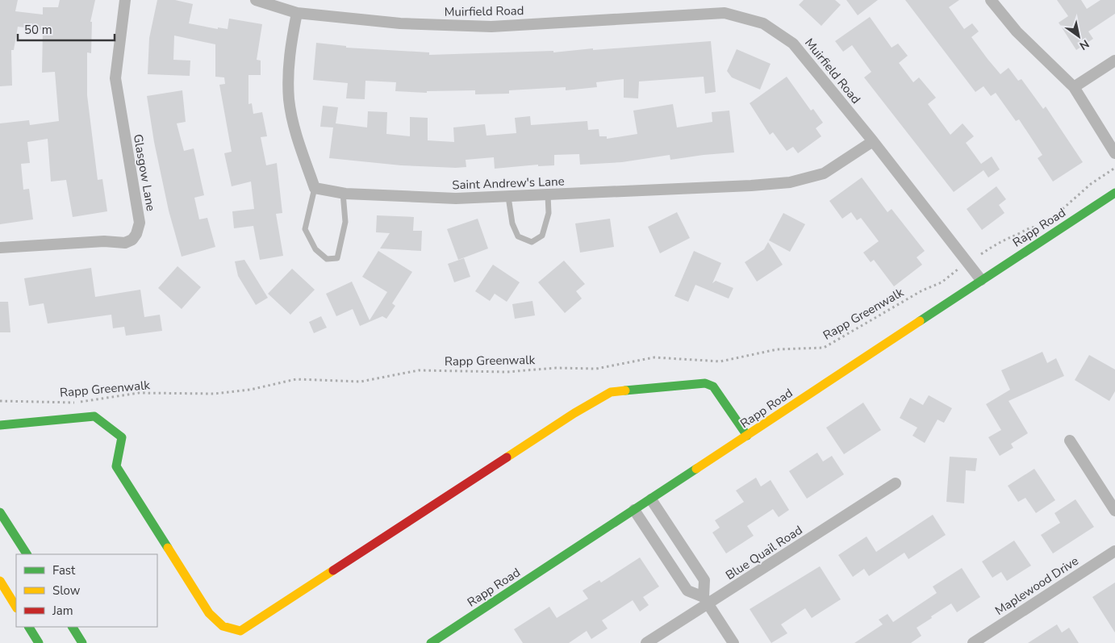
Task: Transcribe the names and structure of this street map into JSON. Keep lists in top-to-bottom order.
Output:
{
  "streets": {
    "street": [
      "Muirfield Road",
      "Glasgow Lane",
      "Saint Andrew's Lane",
      "Rapp Road",
      "Blue Quail Road",
      "Maplewood Drive"
    ],
    "path": ["Rapp Greenwalk"]
  },
  "crossings": [
    ["Muirfield Road", "Saint Andrew's Lane"],
    ["Muirfield Road", "Rapp Road"]
  ],
  "legend": ["Fast", "Slow", "Jam"],
  "scale_bar": "50 m",
  "north": "bottom right"
}
